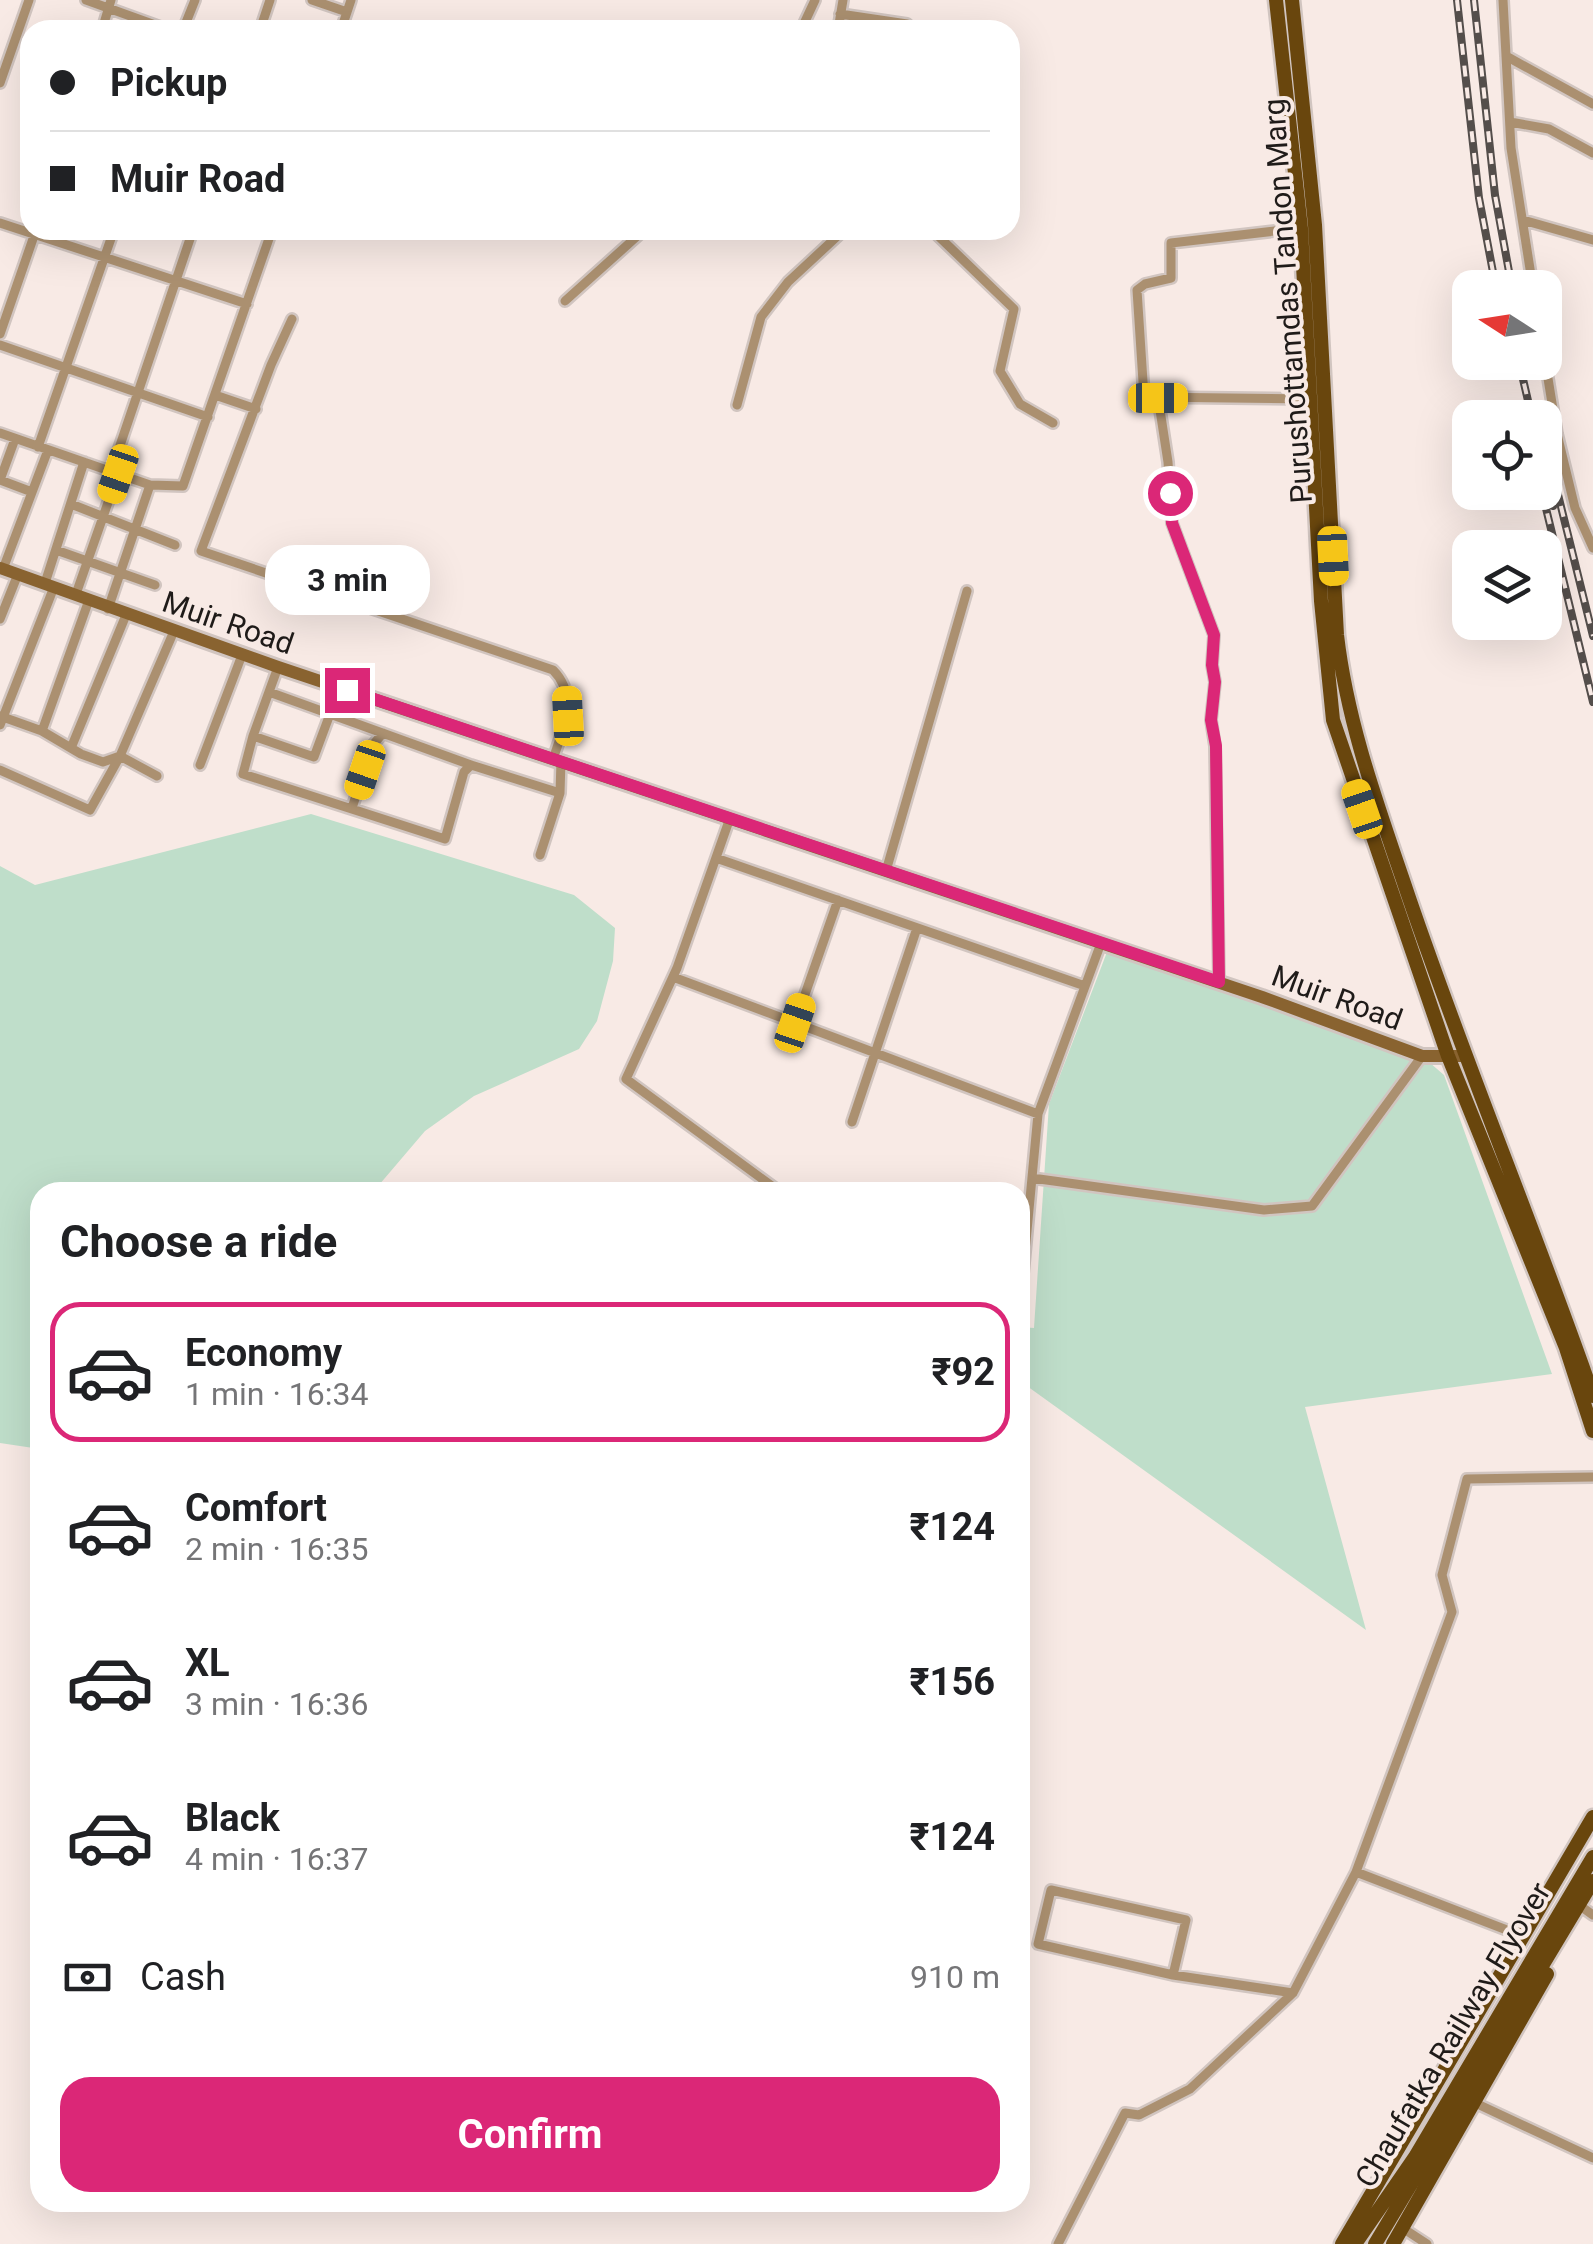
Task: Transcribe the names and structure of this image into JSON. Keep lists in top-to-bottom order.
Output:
{
  "streets": {
    "main road": ["Purushottamdas Tandon Marg", "Muir Road", "Chaufatka Railway Flyover"]
  },
  "crossings": [
    ["Purushottamdas Tandon Marg", "Muir Road"]
  ],
  "north": "left",
  "page": {
    "banner": ["Pickup", "Muir Road"],
    "bubble": "3 min",
    "heading": "Choose a ride",
    "list": [
      {
        "name": "Economy",
        "note": "1 min · 16:34",
        "value": "₹92"
      },
      {
        "name": "Comfort",
        "note": "2 min · 16:35",
        "value": "₹124"
      },
      {
        "name": "XL",
        "note": "3 min · 16:36",
        "value": "₹156"
      },
      {
        "name": "Black",
        "note": "4 min · 16:37",
        "value": "₹124"
      }
    ],
    "pay": ["Cash", "910 m"],
    "buttons": "Confirm"
  }
}
